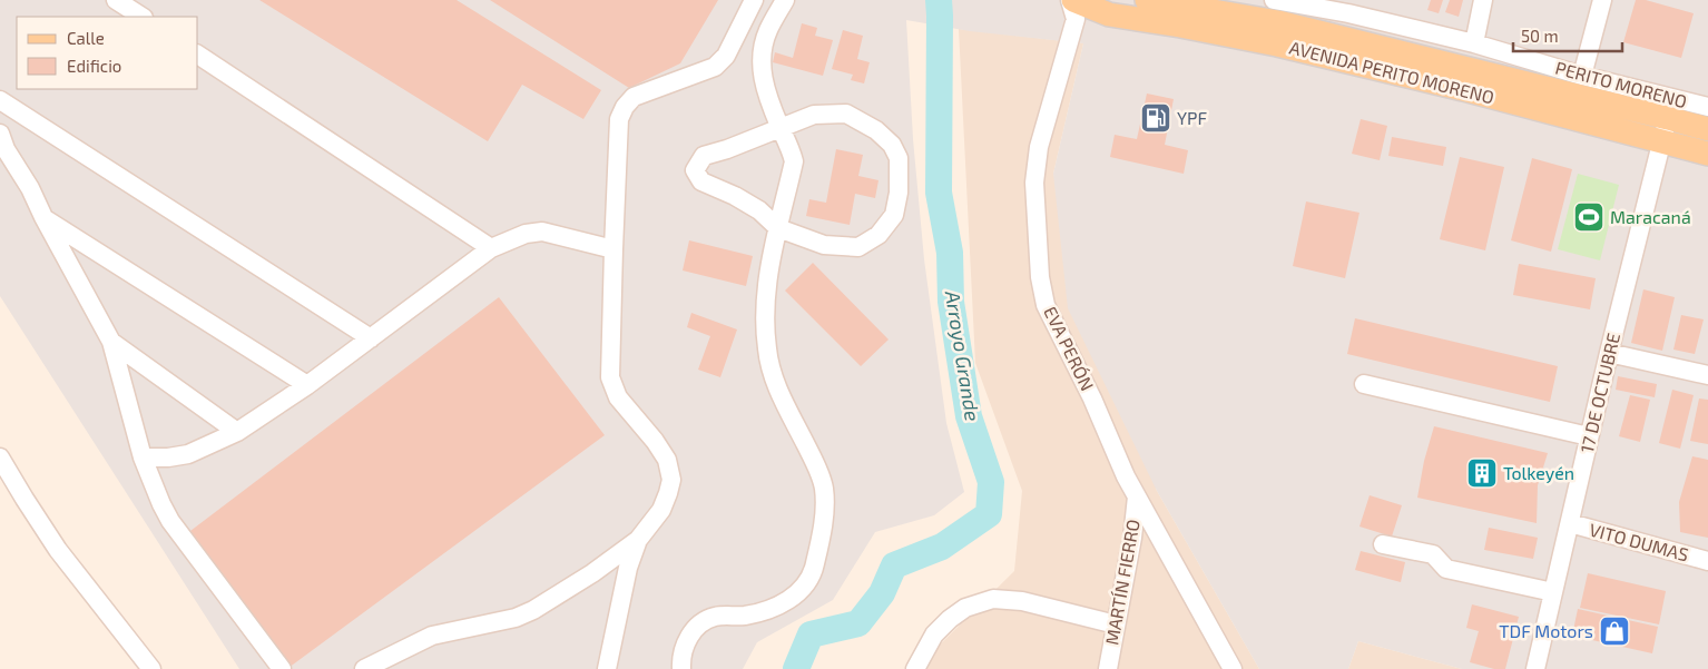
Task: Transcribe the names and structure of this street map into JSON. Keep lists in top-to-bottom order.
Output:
{
  "streets": {
    "main road": ["AVENIDA PERITO MORENO"],
    "street": [
      "PERITO MORENO",
      "EVA PERÓN",
      "17 DE OCTUBRE",
      "VITO DUMAS",
      "MARTÍN FIERRO"
    ]
  },
  "crossings": [
    ["AVENIDA PERITO MORENO", "PERITO MORENO"],
    ["AVENIDA PERITO MORENO", "EVA PERÓN"],
    ["AVENIDA PERITO MORENO", "17 DE OCTUBRE"],
    ["EVA PERÓN", "MARTÍN FIERRO"],
    ["17 DE OCTUBRE", "VITO DUMAS"]
  ],
  "water": ["Arroyo Grande"],
  "places": {
    "fuel station": ["YPF"],
    "sports": ["Maracaná"],
    "building": ["Tolkeyén"],
    "shop": ["TDF Motors"]
  },
  "legend": ["Calle", "Edificio"],
  "scale_bar": "50 m"
}
